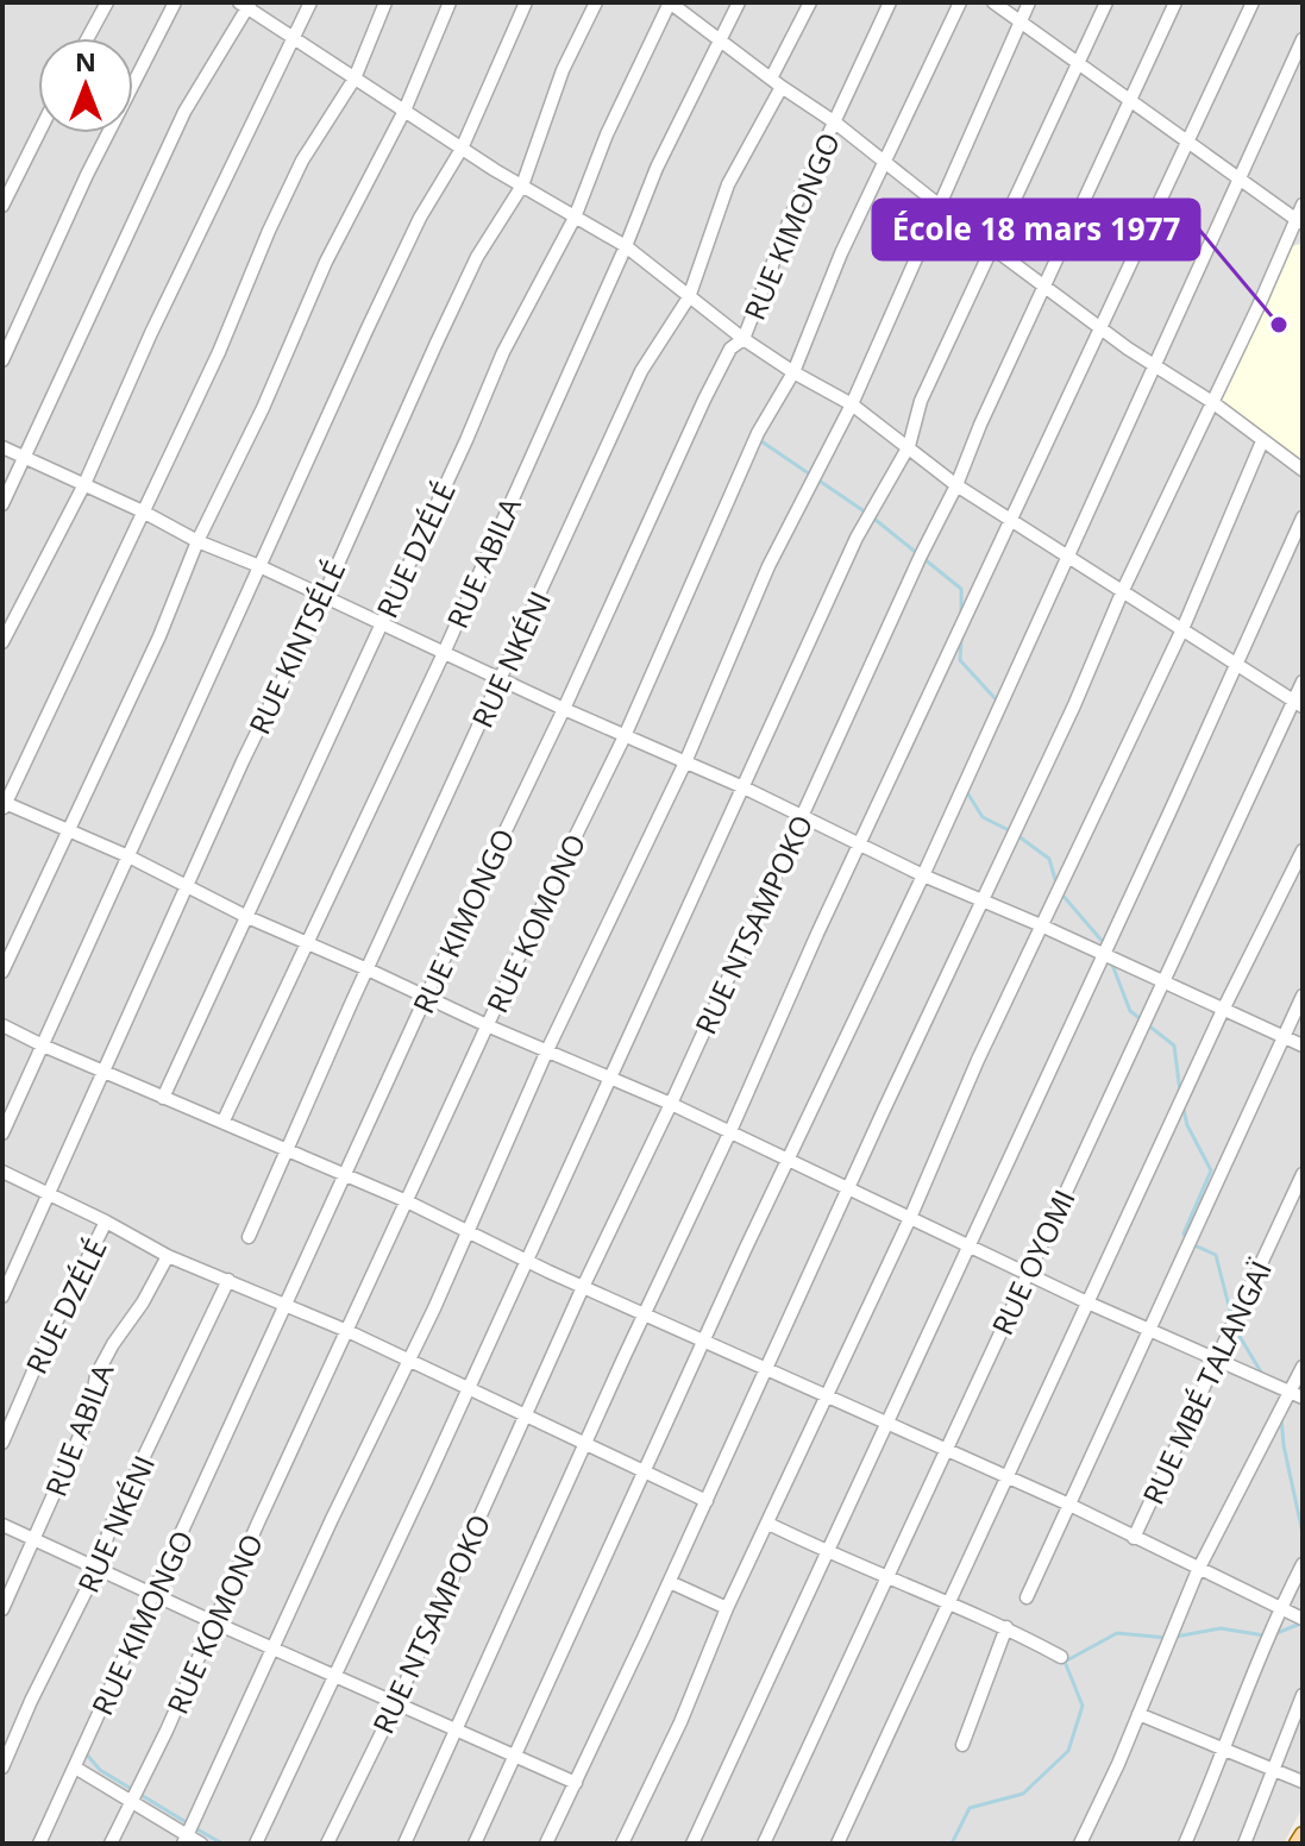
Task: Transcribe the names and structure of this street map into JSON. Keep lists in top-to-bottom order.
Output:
{
  "streets": {
    "street": [
      "RUE KIMONGO",
      "RUE DZÉLÉ",
      "RUE ABILA",
      "RUE KINTSÉLÉ",
      "RUE NKÉNI",
      "RUE KOMONO",
      "RUE NTSAMPOKO",
      "RUE OYOMI",
      "RUE MBÉ TALANGAÏ"
    ]
  },
  "places": ["École 18 mars 1977"],
  "north": "top"
}
